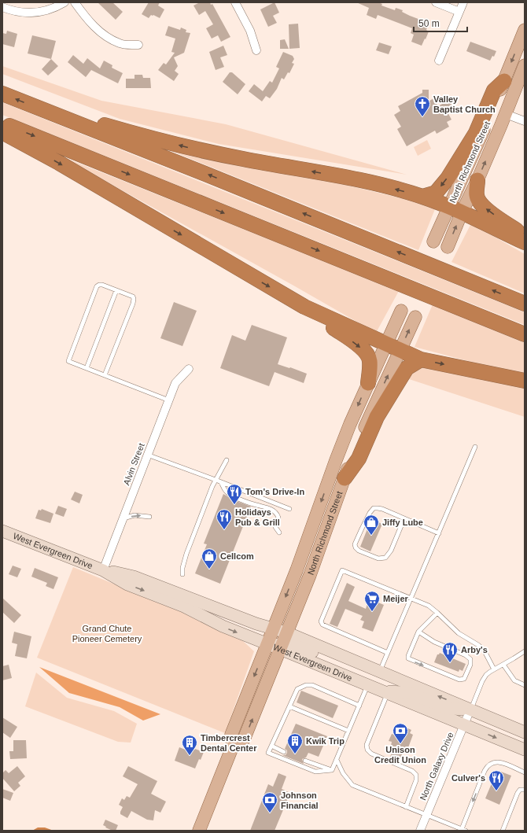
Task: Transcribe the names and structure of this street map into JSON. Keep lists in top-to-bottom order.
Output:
{
  "streets": {
    "main road": ["North Richmond Street"],
    "street": ["Alvin Street", "West Evergreen Drive", "North Galaxy Drive"]
  },
  "crossings": [
    ["North Richmond Street", "West Evergreen Drive"],
    ["Alvin Street", "West Evergreen Drive"],
    ["West Evergreen Drive", "North Galaxy Drive"]
  ],
  "parks": ["Grand Chute Pioneer Cemetery"],
  "places": {
    "church": ["Valley Baptist Church"],
    "restaurant": [
      "Tom's Drive-In",
      "Holidays Pub & Grill",
      "Arby's",
      "Culver's"
    ],
    "shop": ["Jiffy Lube", "Cellcom"],
    "supermarket": ["Meijer"],
    "bank": ["Unison Credit Union", "Johnson Financial"],
    "building": ["Kwik Trip", "Timbercrest Dental Center"]
  },
  "scale_bar": "50 m"
}
